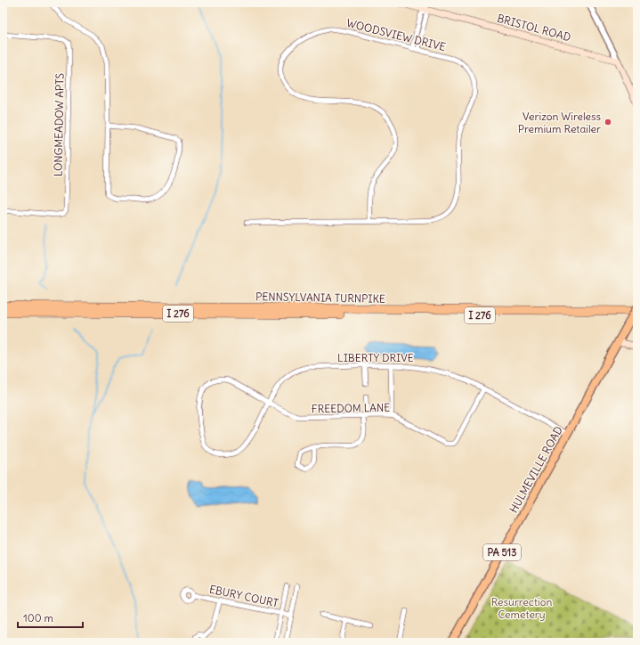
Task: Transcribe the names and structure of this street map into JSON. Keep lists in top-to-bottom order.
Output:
{
  "streets": {
    "highway": ["PENNSYLVANIA TURNPIKE", "I 276"],
    "main road": ["BRISTOL ROAD", "HULMEVILLE ROAD", "PA 513"],
    "street": [
      "WOODSVIEW DRIVE",
      "LONGMEADOW APTS",
      "LIBERTY DRIVE",
      "FREEDOM LANE",
      "EBURY COURT"
    ]
  },
  "crossings": [
    ["LIBERTY DRIVE", "FREEDOM LANE"],
    ["LIBERTY DRIVE", "HULMEVILLE ROAD"]
  ],
  "parks": ["Resurrection Cemetery"],
  "places": ["Verizon Wireless Premium Retailer"],
  "scale_bar": "100 m"
}
